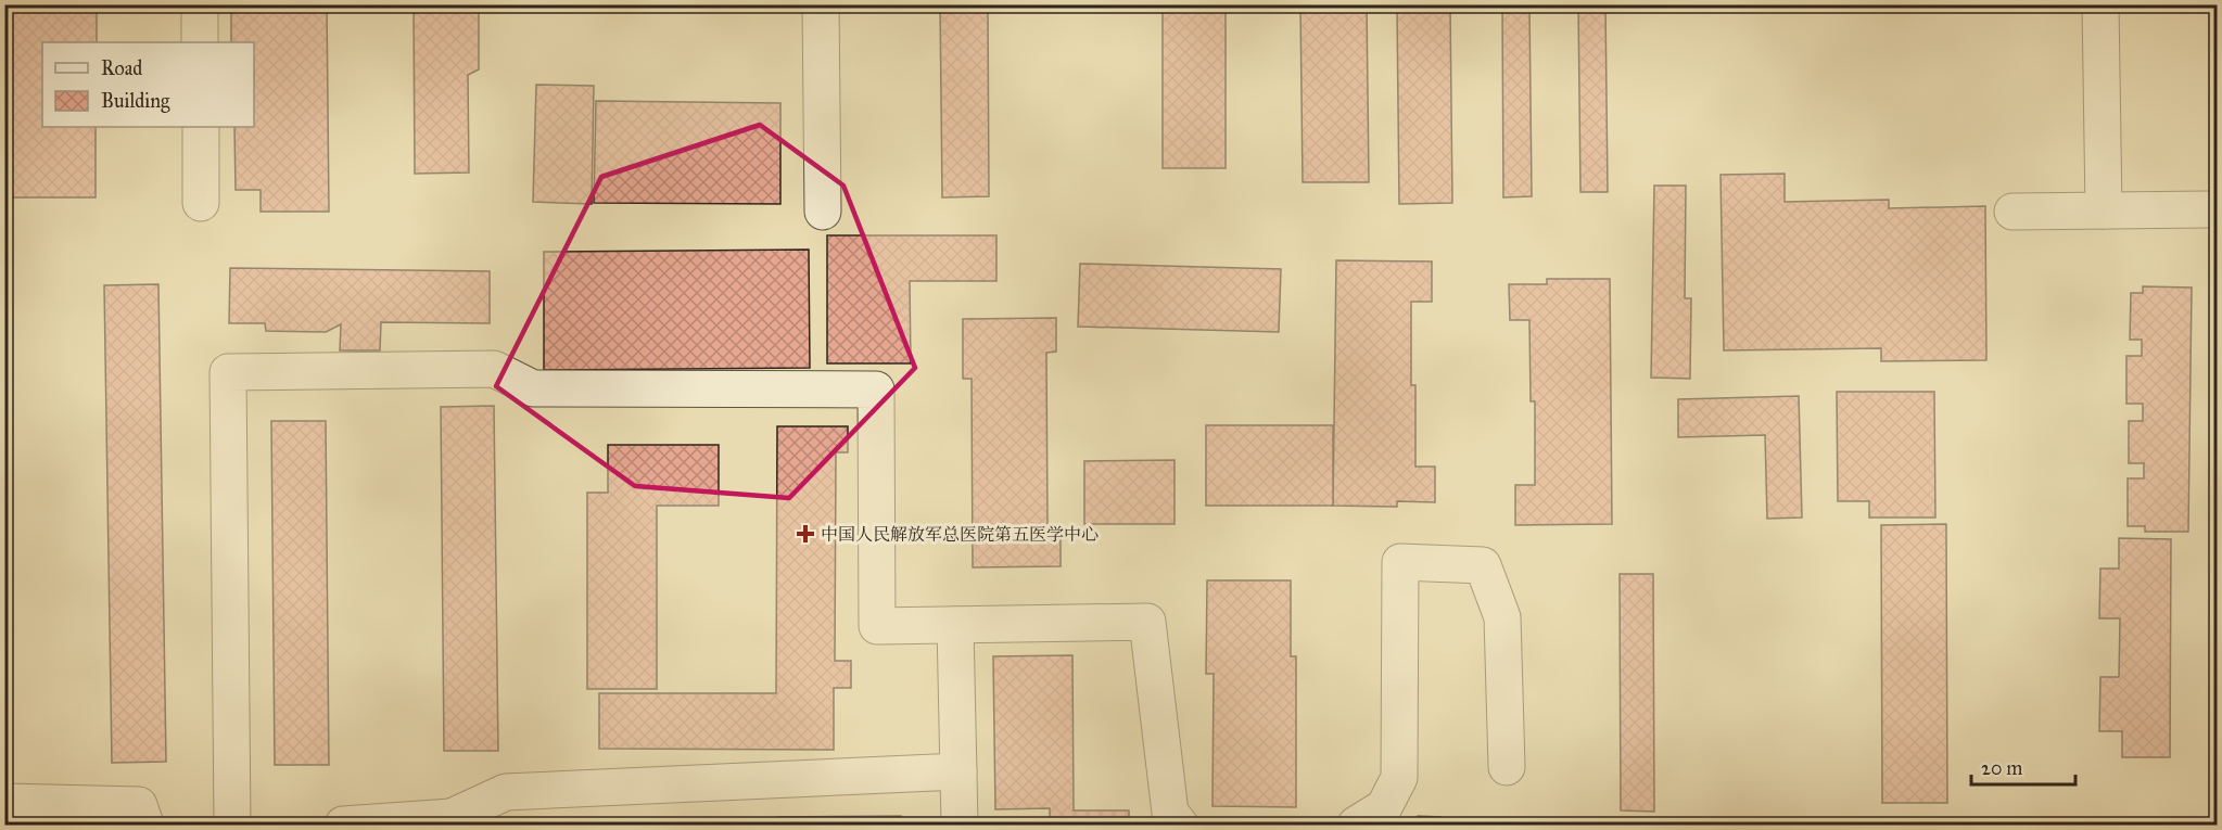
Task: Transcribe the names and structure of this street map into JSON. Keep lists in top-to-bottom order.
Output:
{
  "places": {
    "health": ["中国人民解放军总医院第五医学中心"]
  },
  "legend": ["Road", "Building"],
  "scale_bar": "20 m"
}
